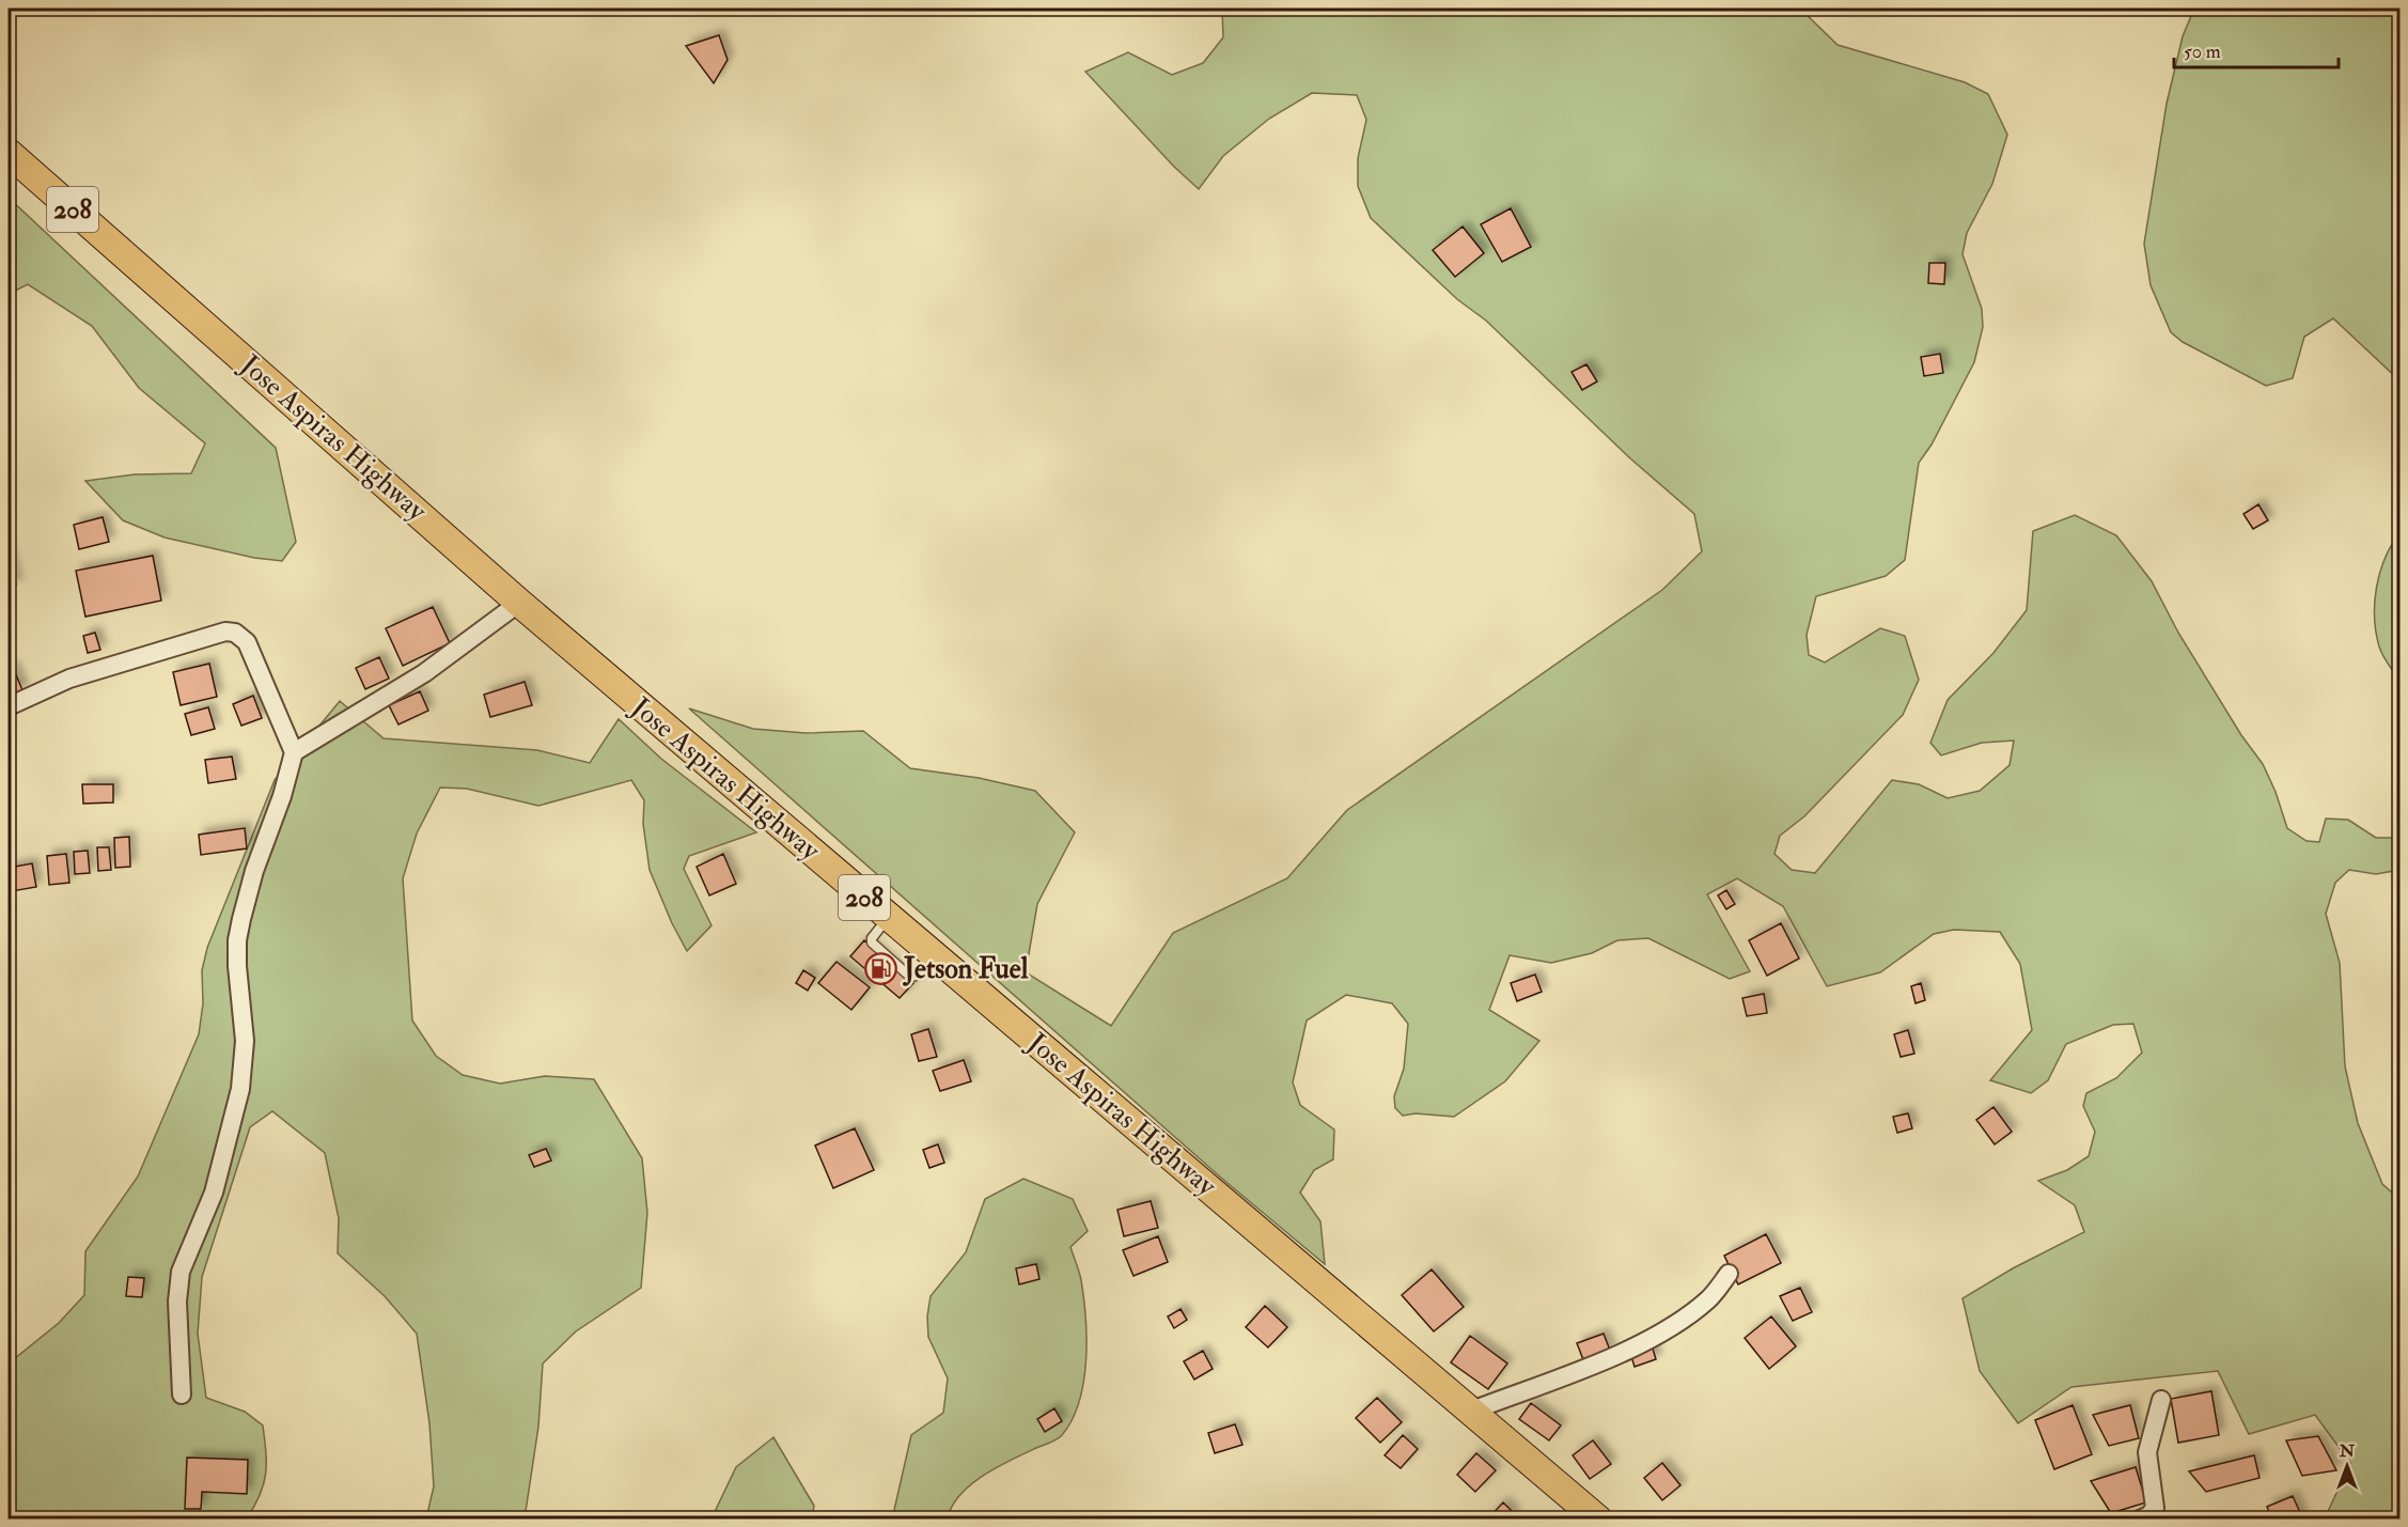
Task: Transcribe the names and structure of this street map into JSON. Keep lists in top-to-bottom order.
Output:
{
  "streets": {
    "main road": ["208", "Jose Aspiras Highway"]
  },
  "places": {
    "fuel station": ["Jetson Fuel"]
  },
  "scale_bar": "50 m",
  "north": "top"
}
